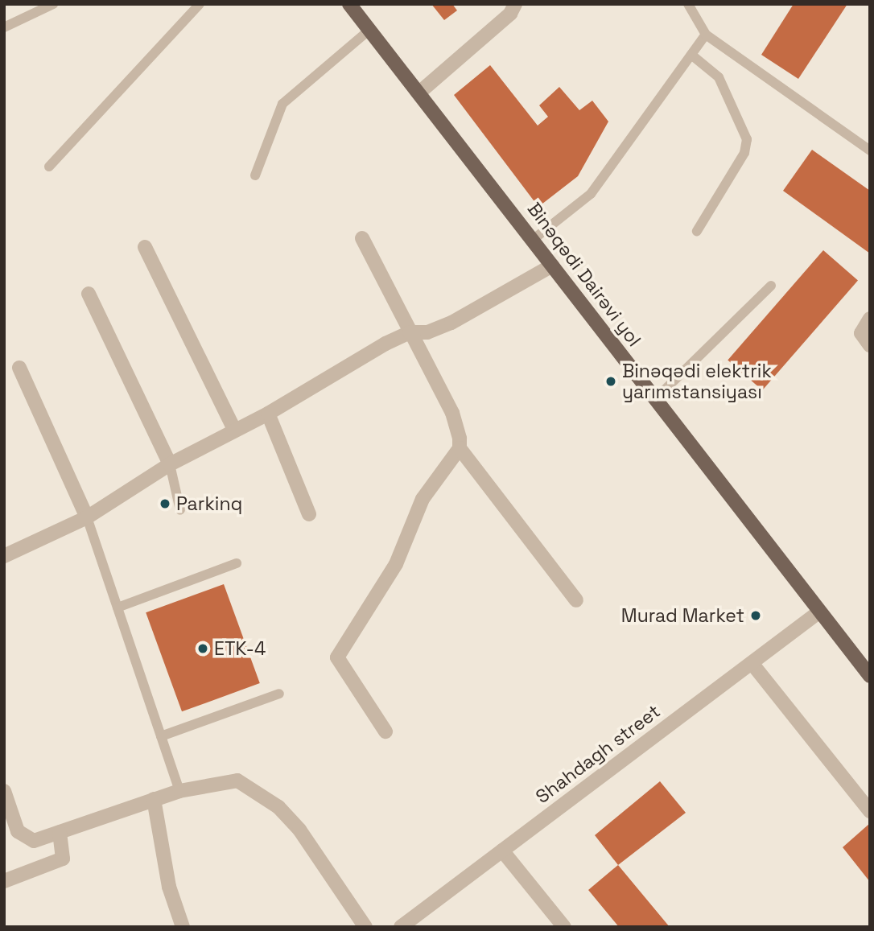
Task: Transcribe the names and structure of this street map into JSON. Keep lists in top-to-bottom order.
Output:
{
  "streets": {
    "main road": ["Binəqədi Dairəvi yol"],
    "street": ["Shahdagh street"]
  },
  "crossings": [
    ["Binəqədi Dairəvi yol", "Shahdagh street"]
  ],
  "places": [
    "Binəqədi elektrik yarımstansiyası",
    "Parkinq",
    "Murad Market",
    "ETK-4"
  ]
}
